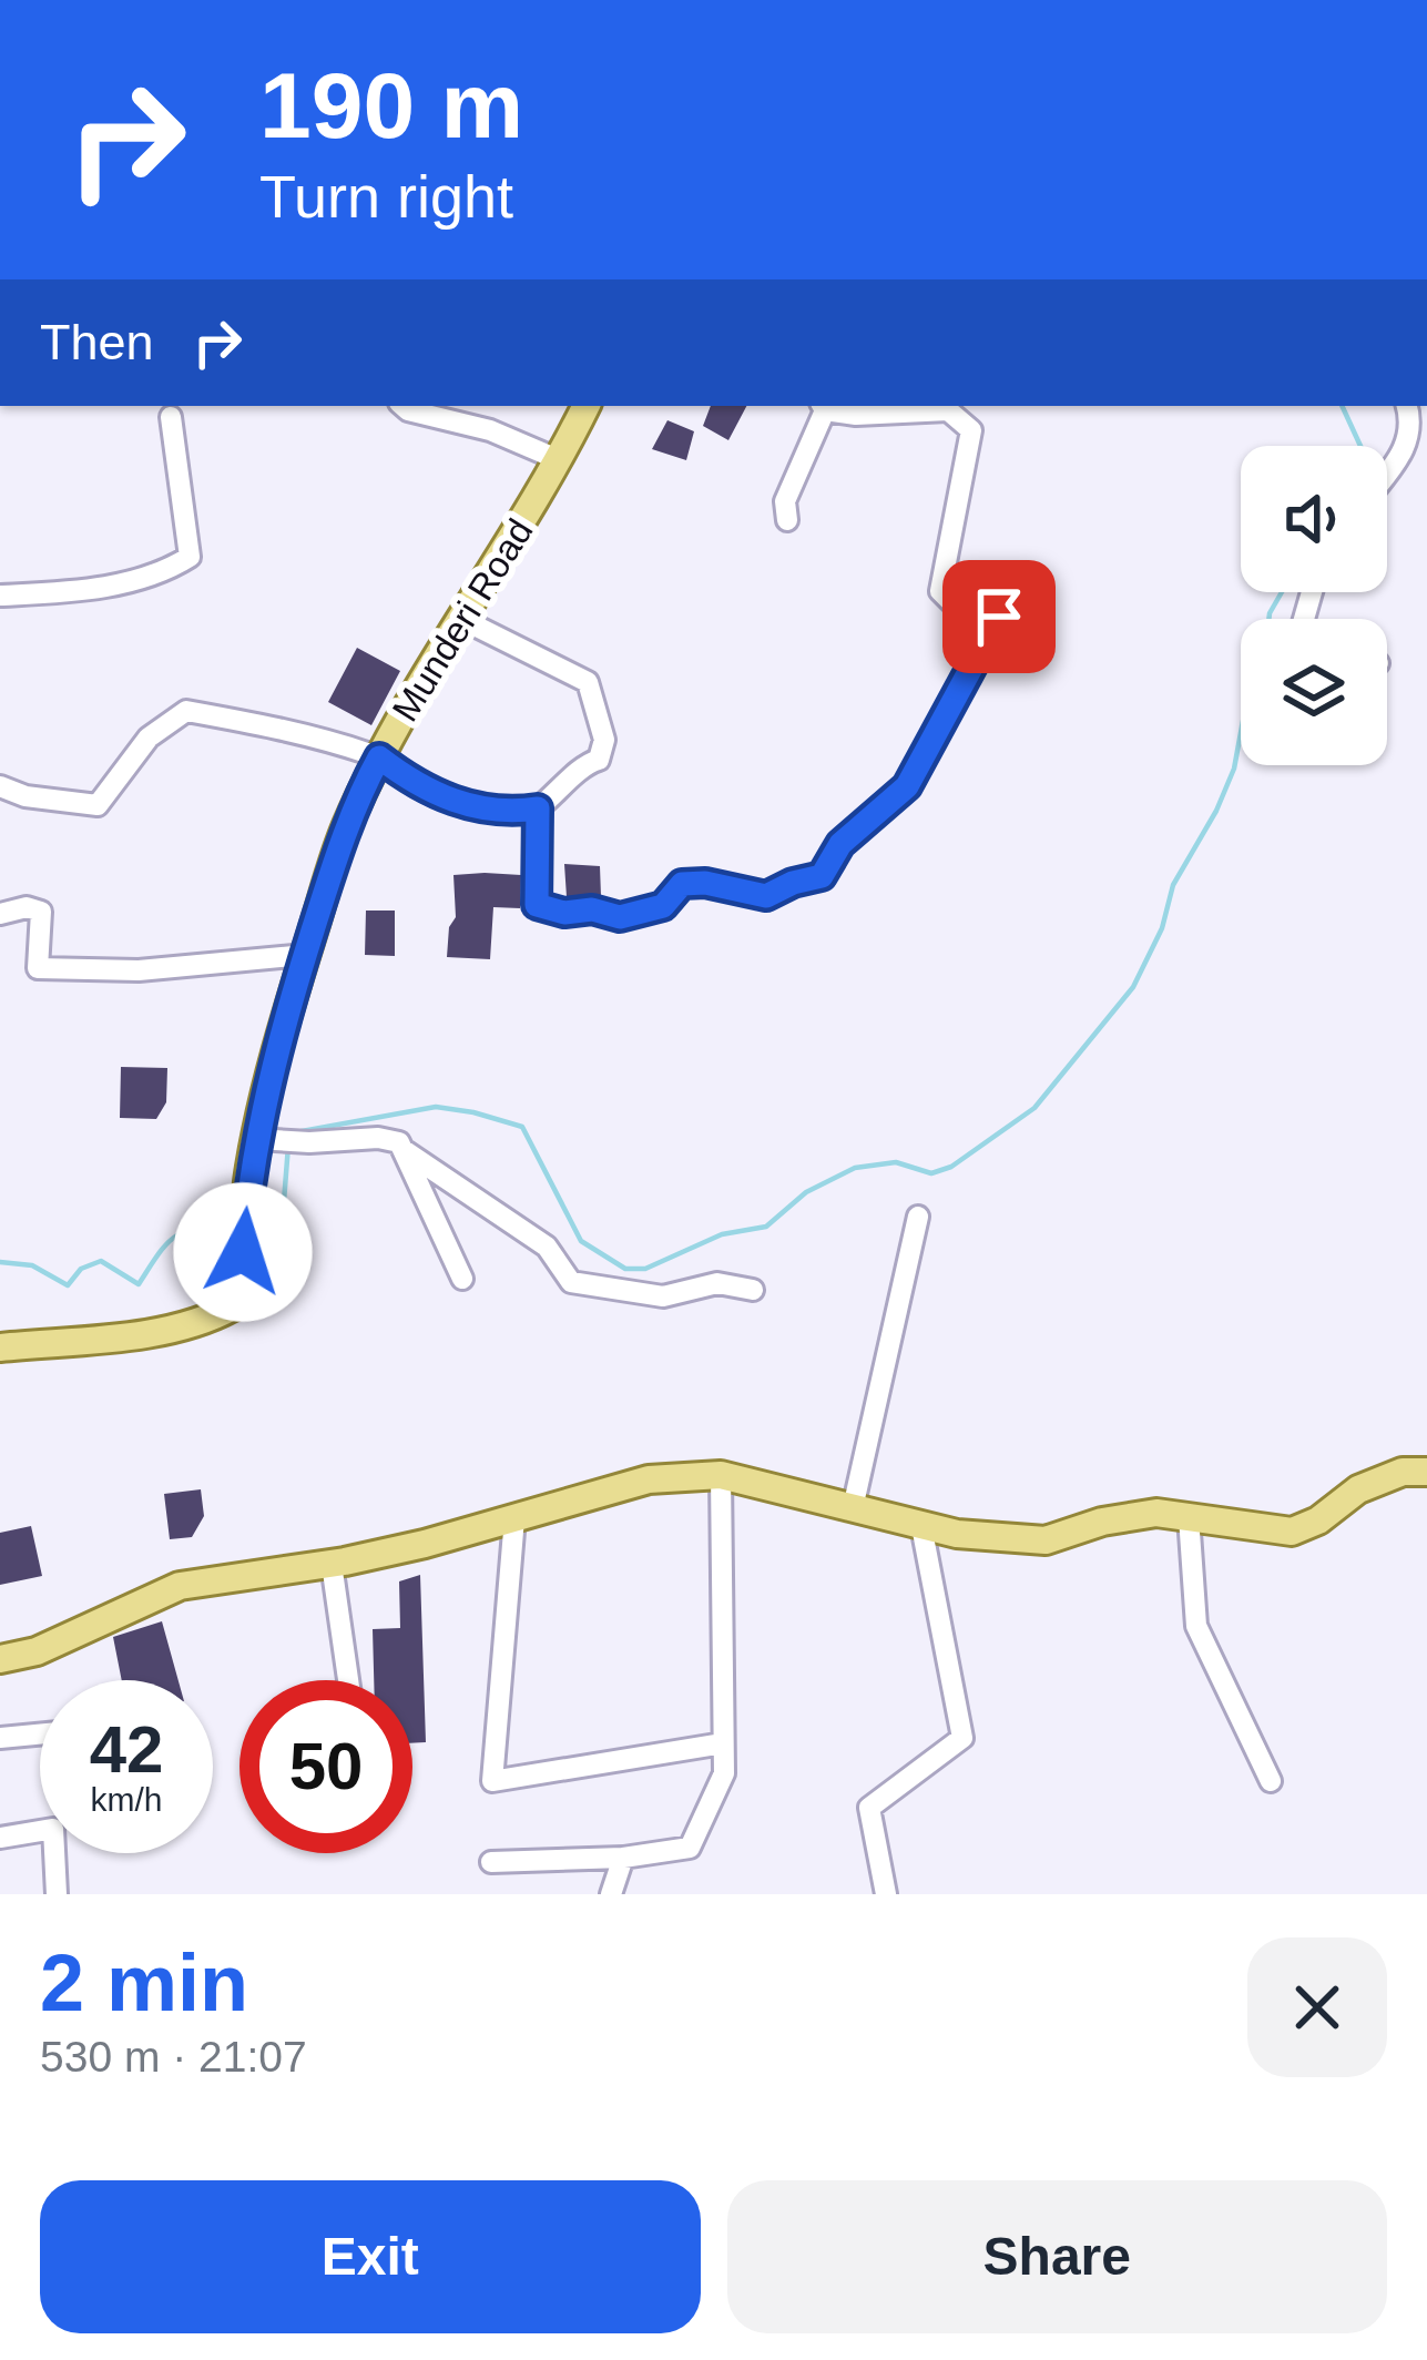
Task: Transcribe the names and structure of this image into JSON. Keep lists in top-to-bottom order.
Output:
{
  "streets": {
    "main road": ["Munderi Road"]
  },
  "page": {
    "turn": ["190 m", "Turn right"],
    "then": "Then",
    "speed": "42 km/h",
    "limit": "50",
    "heading": ["2 min", "530 m · 21:07"],
    "buttons": ["Exit", "Share"]
  }
}
